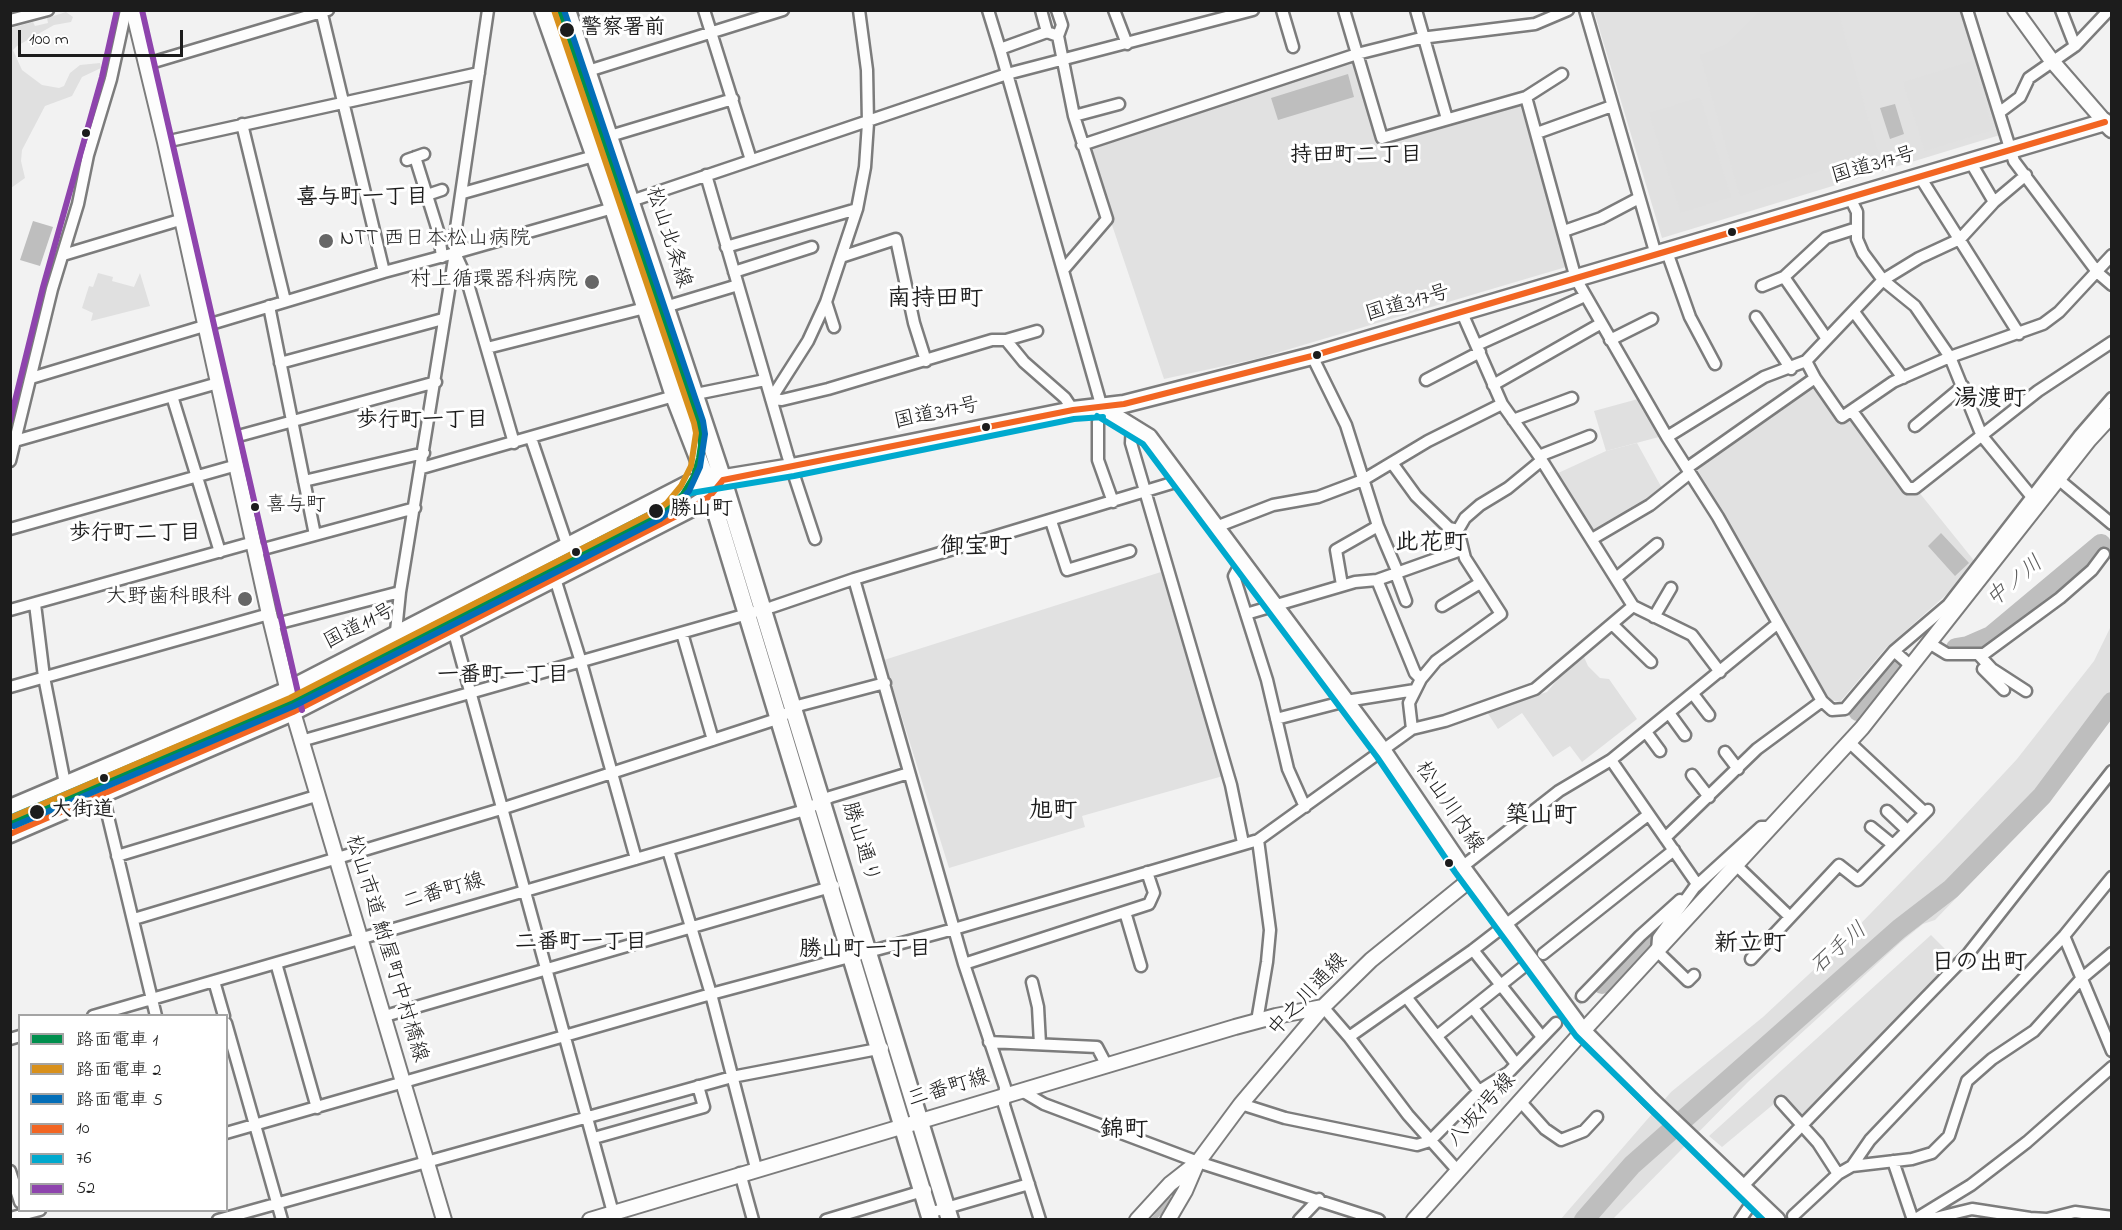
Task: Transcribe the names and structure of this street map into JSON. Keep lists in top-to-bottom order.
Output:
{
  "streets": {
    "main road": [
      "国道317号",
      "松山北条線",
      "国道11号",
      "松山川内線",
      "勝山通り"
    ],
    "street": [
      "二番町線",
      "松山市道 鮒屋町中村橋線",
      "中之川通線",
      "三番町線",
      "八坂1号線"
    ]
  },
  "crossings": [
    ["国道317号", "松山北条線"],
    ["国道317号", "国道11号"],
    ["国道317号", "松山川内線"],
    ["国道317号", "勝山通り"],
    ["松山北条線", "国道11号"],
    ["松山北条線", "勝山通り"],
    ["国道11号", "勝山通り"],
    ["国道11号", "松山市道 鮒屋町中村橋線"],
    ["松山川内線", "中之川通線"],
    ["松山川内線", "八坂1号線"],
    ["勝山通り", "二番町線"],
    ["勝山通り", "三番町線"],
    ["二番町線", "松山市道 鮒屋町中村橋線"],
    ["中之川通線", "三番町線"]
  ],
  "districts": [
    "持田町二丁目",
    "喜与町一丁目",
    "南持田町",
    "湯渡町",
    "歩行町一丁目",
    "歩行町二丁目",
    "此花町",
    "御宝町",
    "一番町一丁目",
    "旭町",
    "築山町",
    "二番町一丁目",
    "新立町",
    "勝山町一丁目",
    "日の出町",
    "錦町"
  ],
  "water": ["中ノ川", "石手川"],
  "places": [
    "警察署前",
    "NTT 西日本松山病院",
    "村上循環器科病院",
    "喜与町",
    "勝山町",
    "大野歯科眼科",
    "大街道"
  ],
  "lines": [
    "tram line 1",
    "tram line 2",
    "tram line 5",
    "transit line 52",
    "transit line 10",
    "transit line 76"
  ],
  "legend": [
    "路面電車 1",
    "路面電車 2",
    "路面電車 5",
    "10",
    "76",
    "52"
  ],
  "scale_bar": "100 m"
}
